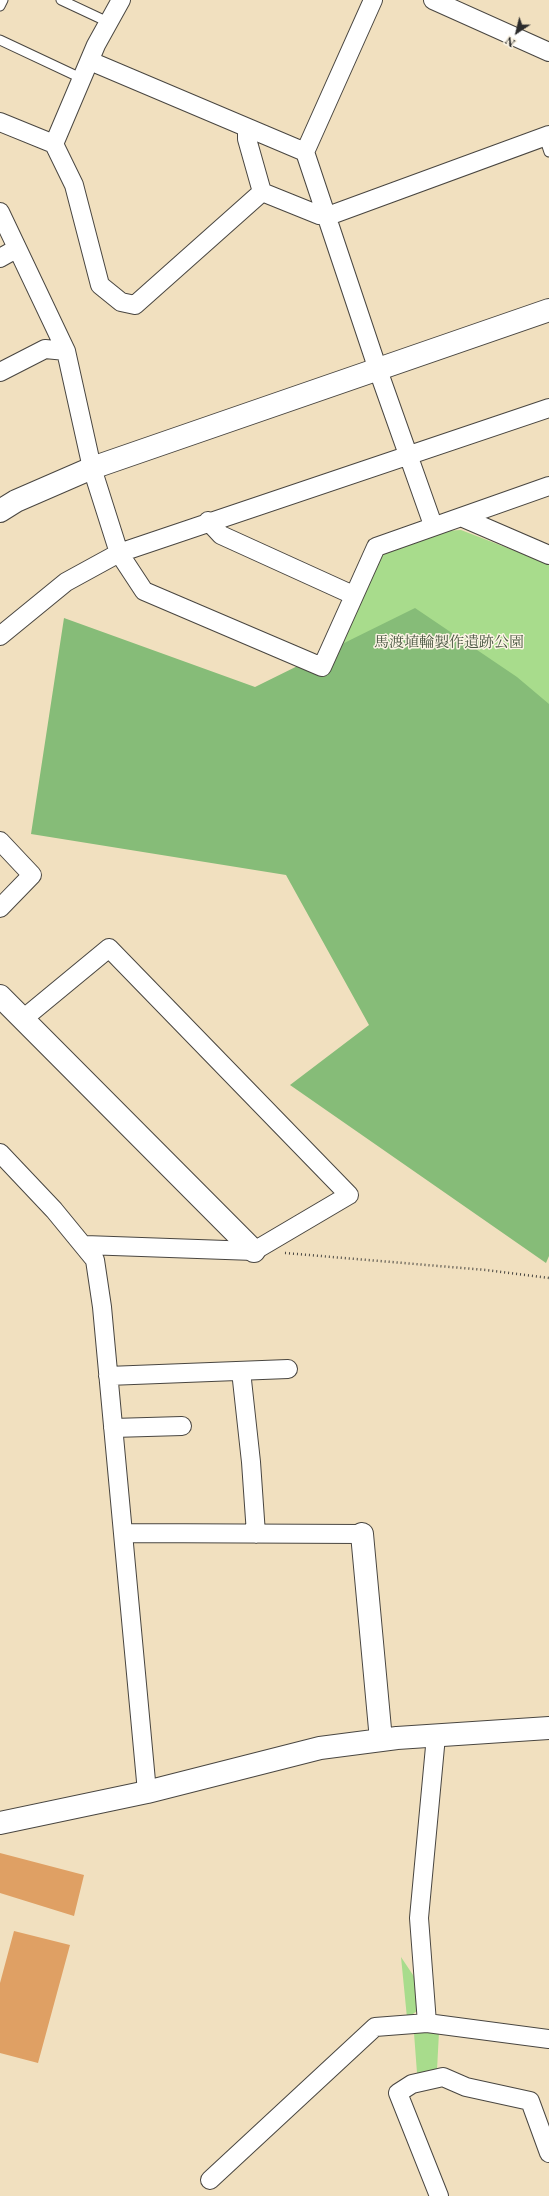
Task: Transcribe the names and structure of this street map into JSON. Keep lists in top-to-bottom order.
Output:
{
  "parks": ["馬渡埴輪製作遺跡公園"],
  "north": "bottom left"
}
